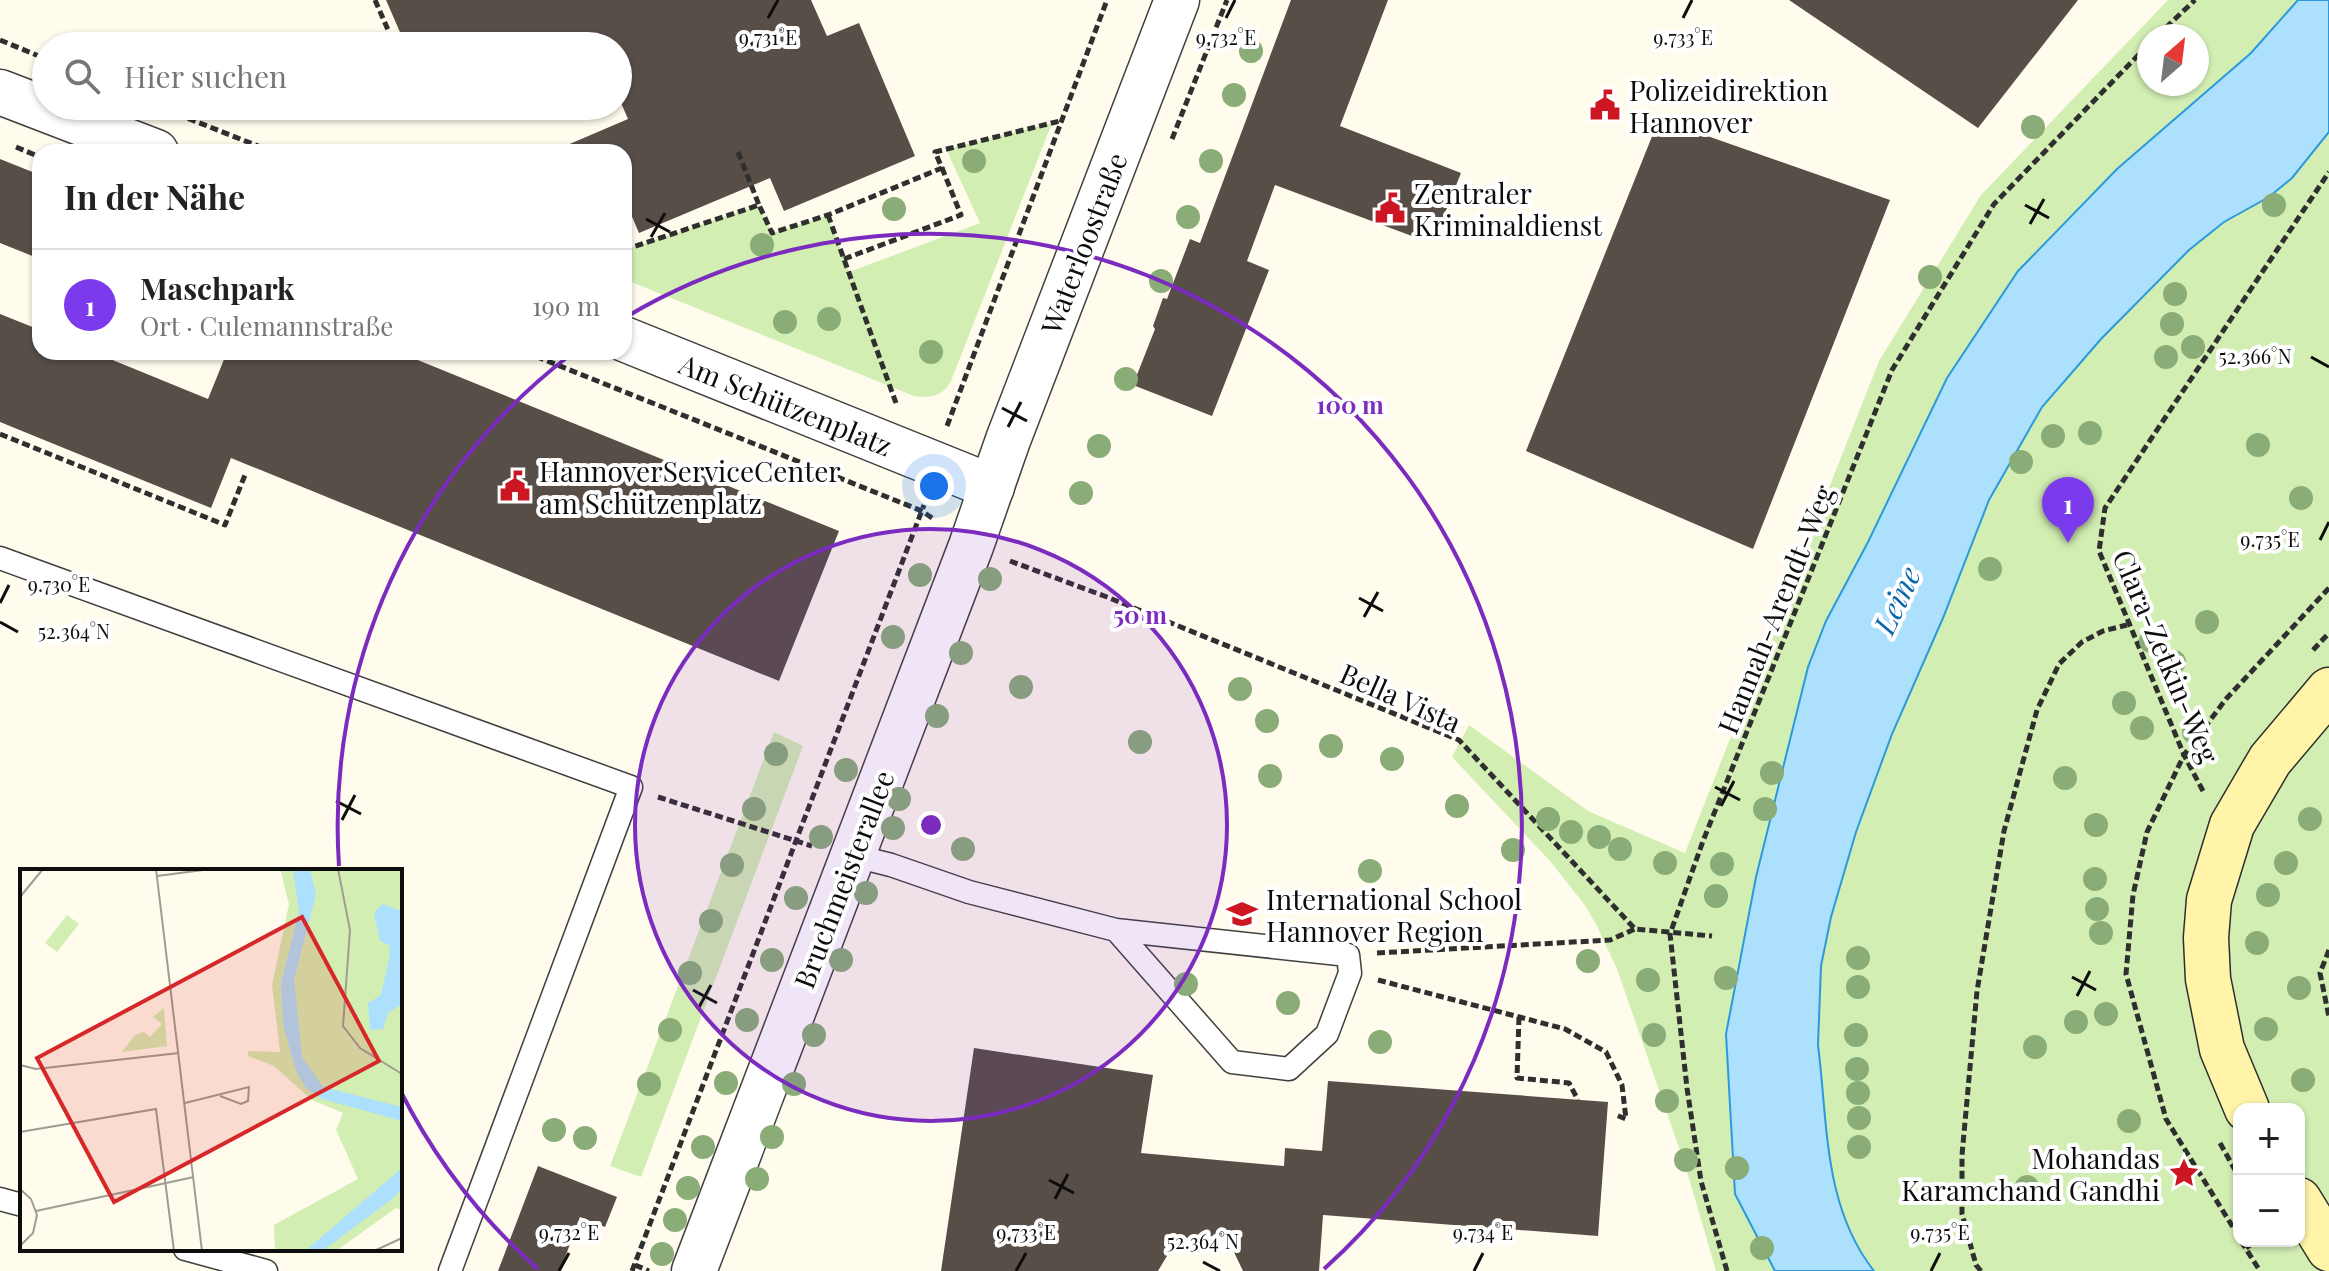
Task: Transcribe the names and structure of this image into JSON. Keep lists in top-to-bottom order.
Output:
{
  "streets": {
    "street": ["Waterloostraße", "Am Schützenplatz", "Bruchmeisterallee"],
    "path": ["Hannah-Arendt-Weg", "Clara-Zetkin-Weg", "Bella Vista"]
  },
  "crossings": [
    ["Waterloostraße", "Am Schützenplatz"],
    ["Waterloostraße", "Bruchmeisterallee"],
    ["Am Schützenplatz", "Bruchmeisterallee"]
  ],
  "water": ["Leine"],
  "places": {
    "public building": ["Polizeidirektion Hannover", "Zentraler Kriminaldienst", "HannoverServiceCenter am Schützenplatz"],
    "school or university": ["International School Hannover Region"],
    "place": ["Mohandas Karamchand Gandhi"]
  },
  "north": "top right",
  "page": {
    "search": "Hier suchen",
    "heading": "In der Nähe",
    "list": [
      {
        "mark": "1",
        "name": "Maschpark",
        "note": "Ort · Culemannstraße",
        "value": "190 m"
      }
    ],
    "pins": "1",
    "map_buttons": ["+", "−"]
  },
  "coordinates": [
    "9.731°E",
    "9.732°E",
    "9.733°E",
    "52.366°N",
    "9.735°E",
    "9.730°E",
    "52.364°N",
    "9.734°E"
  ],
  "rings": ["100 m", "50 m"]
}
